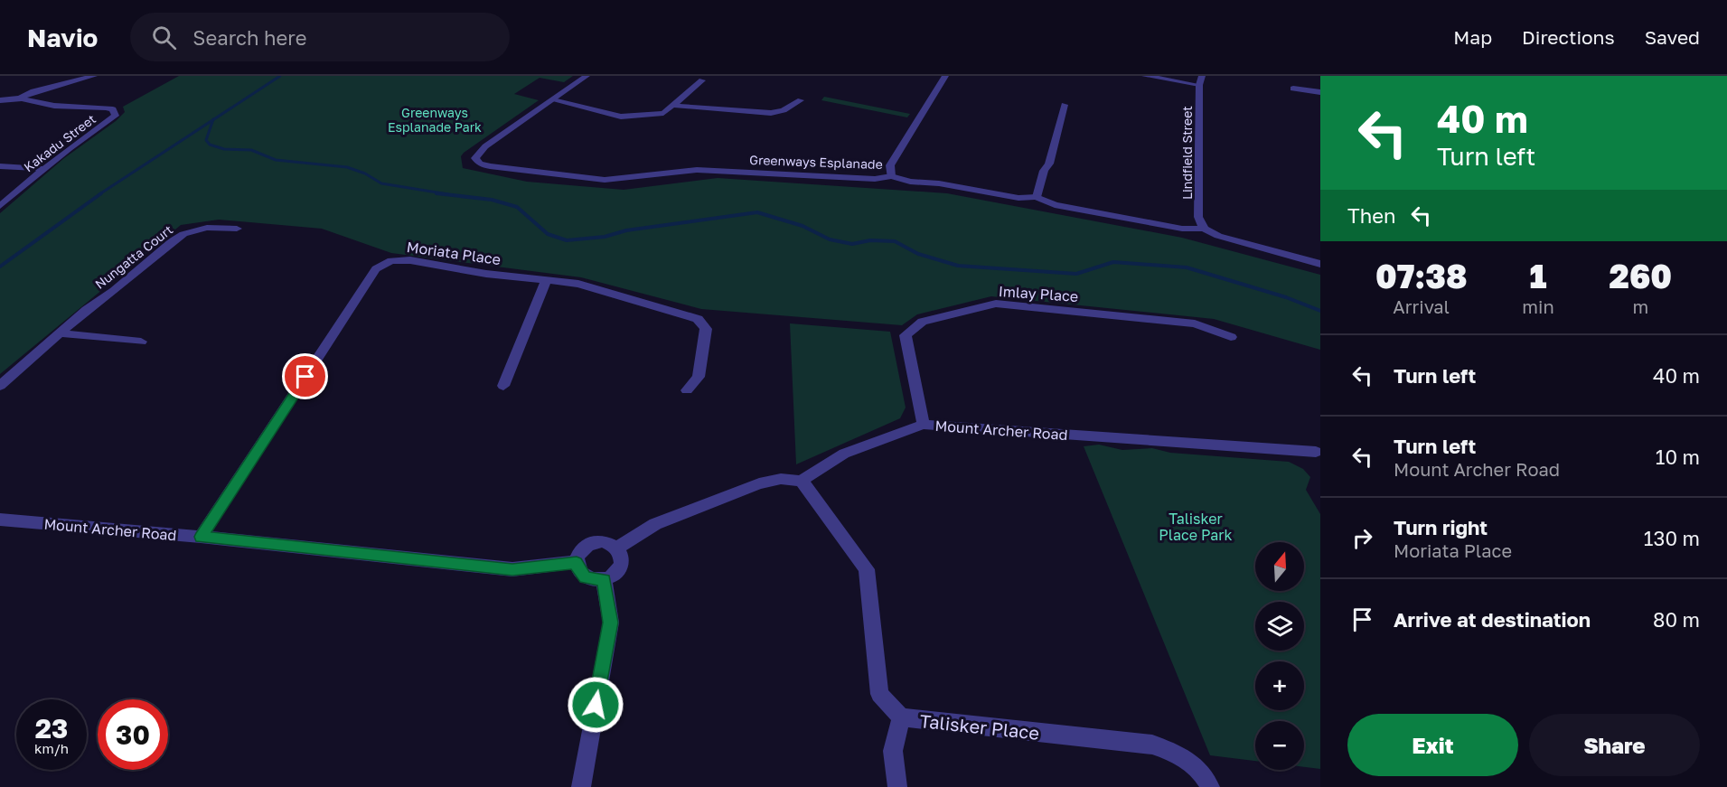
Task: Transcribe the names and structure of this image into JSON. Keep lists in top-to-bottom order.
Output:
{
  "streets": {
    "street": [
      "Kakadu Street",
      "Lindfield Street",
      "Greenways Esplanade",
      "Moriata Place",
      "Nungatta Court",
      "Imlay Place",
      "Mount Archer Road",
      "Talisker Place"
    ]
  },
  "crossings": [
    ["Lindfield Street", "Greenways Esplanade"],
    ["Moriata Place", "Mount Archer Road"],
    ["Imlay Place", "Mount Archer Road"],
    ["Mount Archer Road", "Talisker Place"]
  ],
  "parks": ["Greenways Esplanade Park", "Talisker Place Park"],
  "north": "top",
  "page": {
    "header": "Navio",
    "search": "Search here",
    "nav": ["Map", "Directions", "Saved"],
    "turn": ["40 m", "Turn left"],
    "then": "Then",
    "eta": [
      "07:38",
      "Arrival",
      "1",
      "min",
      "260",
      "m"
    ],
    "list": [
      {
        "name": "Turn left",
        "value": "40 m"
      },
      {
        "name": "Turn left",
        "note": "Mount Archer Road",
        "value": "10 m"
      },
      {
        "name": "Turn right",
        "note": "Moriata Place",
        "value": "130 m"
      },
      {
        "name": "Arrive at destination",
        "value": "80 m"
      }
    ],
    "map_buttons": ["+", "−"],
    "speed": "23 km/h",
    "limit": "30",
    "buttons": ["Exit", "Share"]
  }
}
